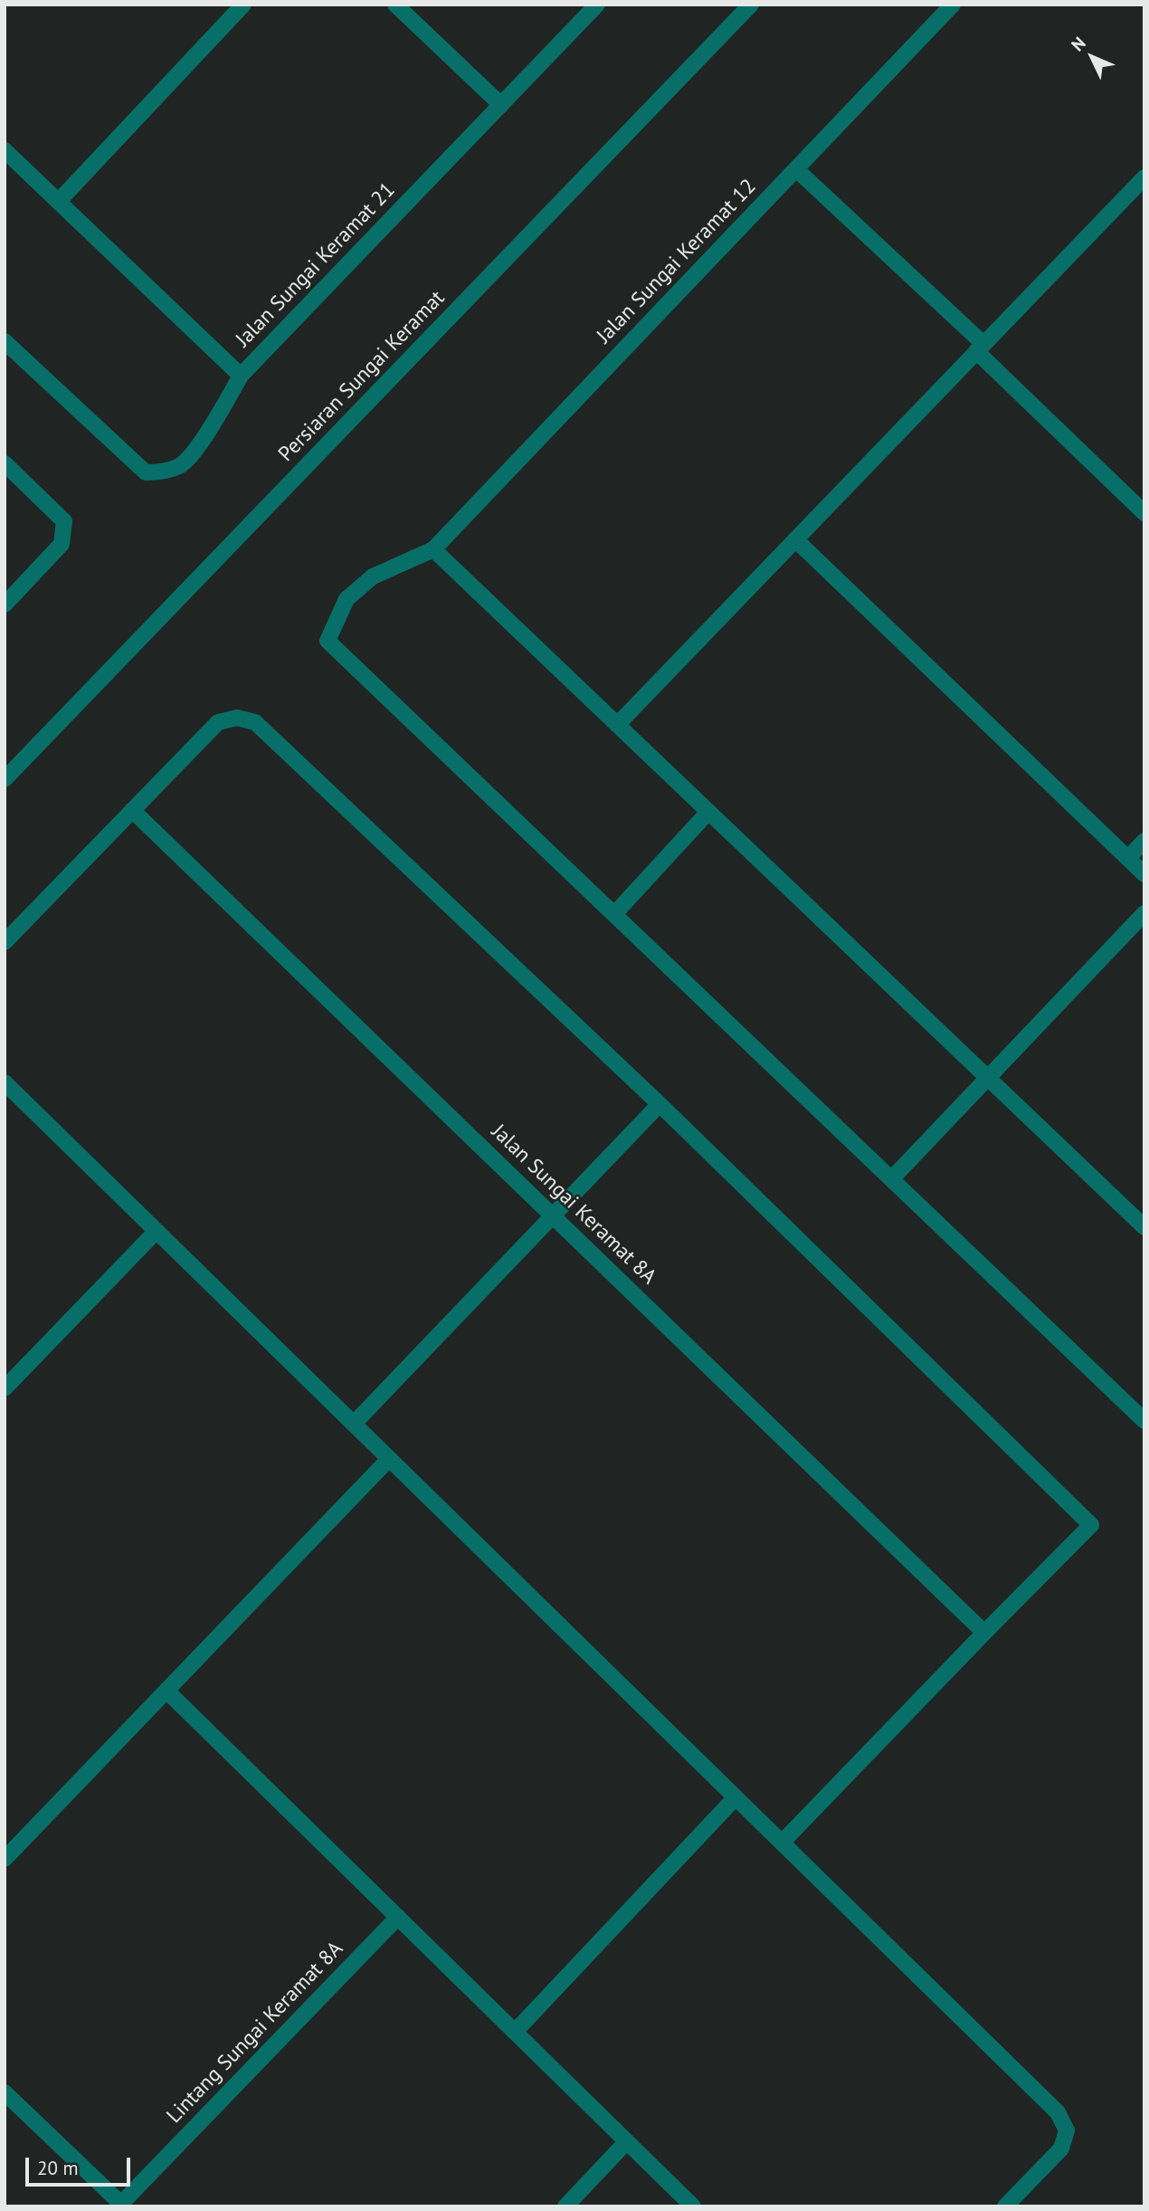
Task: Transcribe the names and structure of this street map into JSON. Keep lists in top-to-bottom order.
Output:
{
  "streets": {
    "street": [
      "Jalan Sungai Keramat 12",
      "Jalan Sungai Keramat 21",
      "Persiaran Sungai Keramat",
      "Jalan Sungai Keramat 8A",
      "Lintang Sungai Keramat 8A"
    ]
  },
  "scale_bar": "20 m",
  "north": "top left"
}
